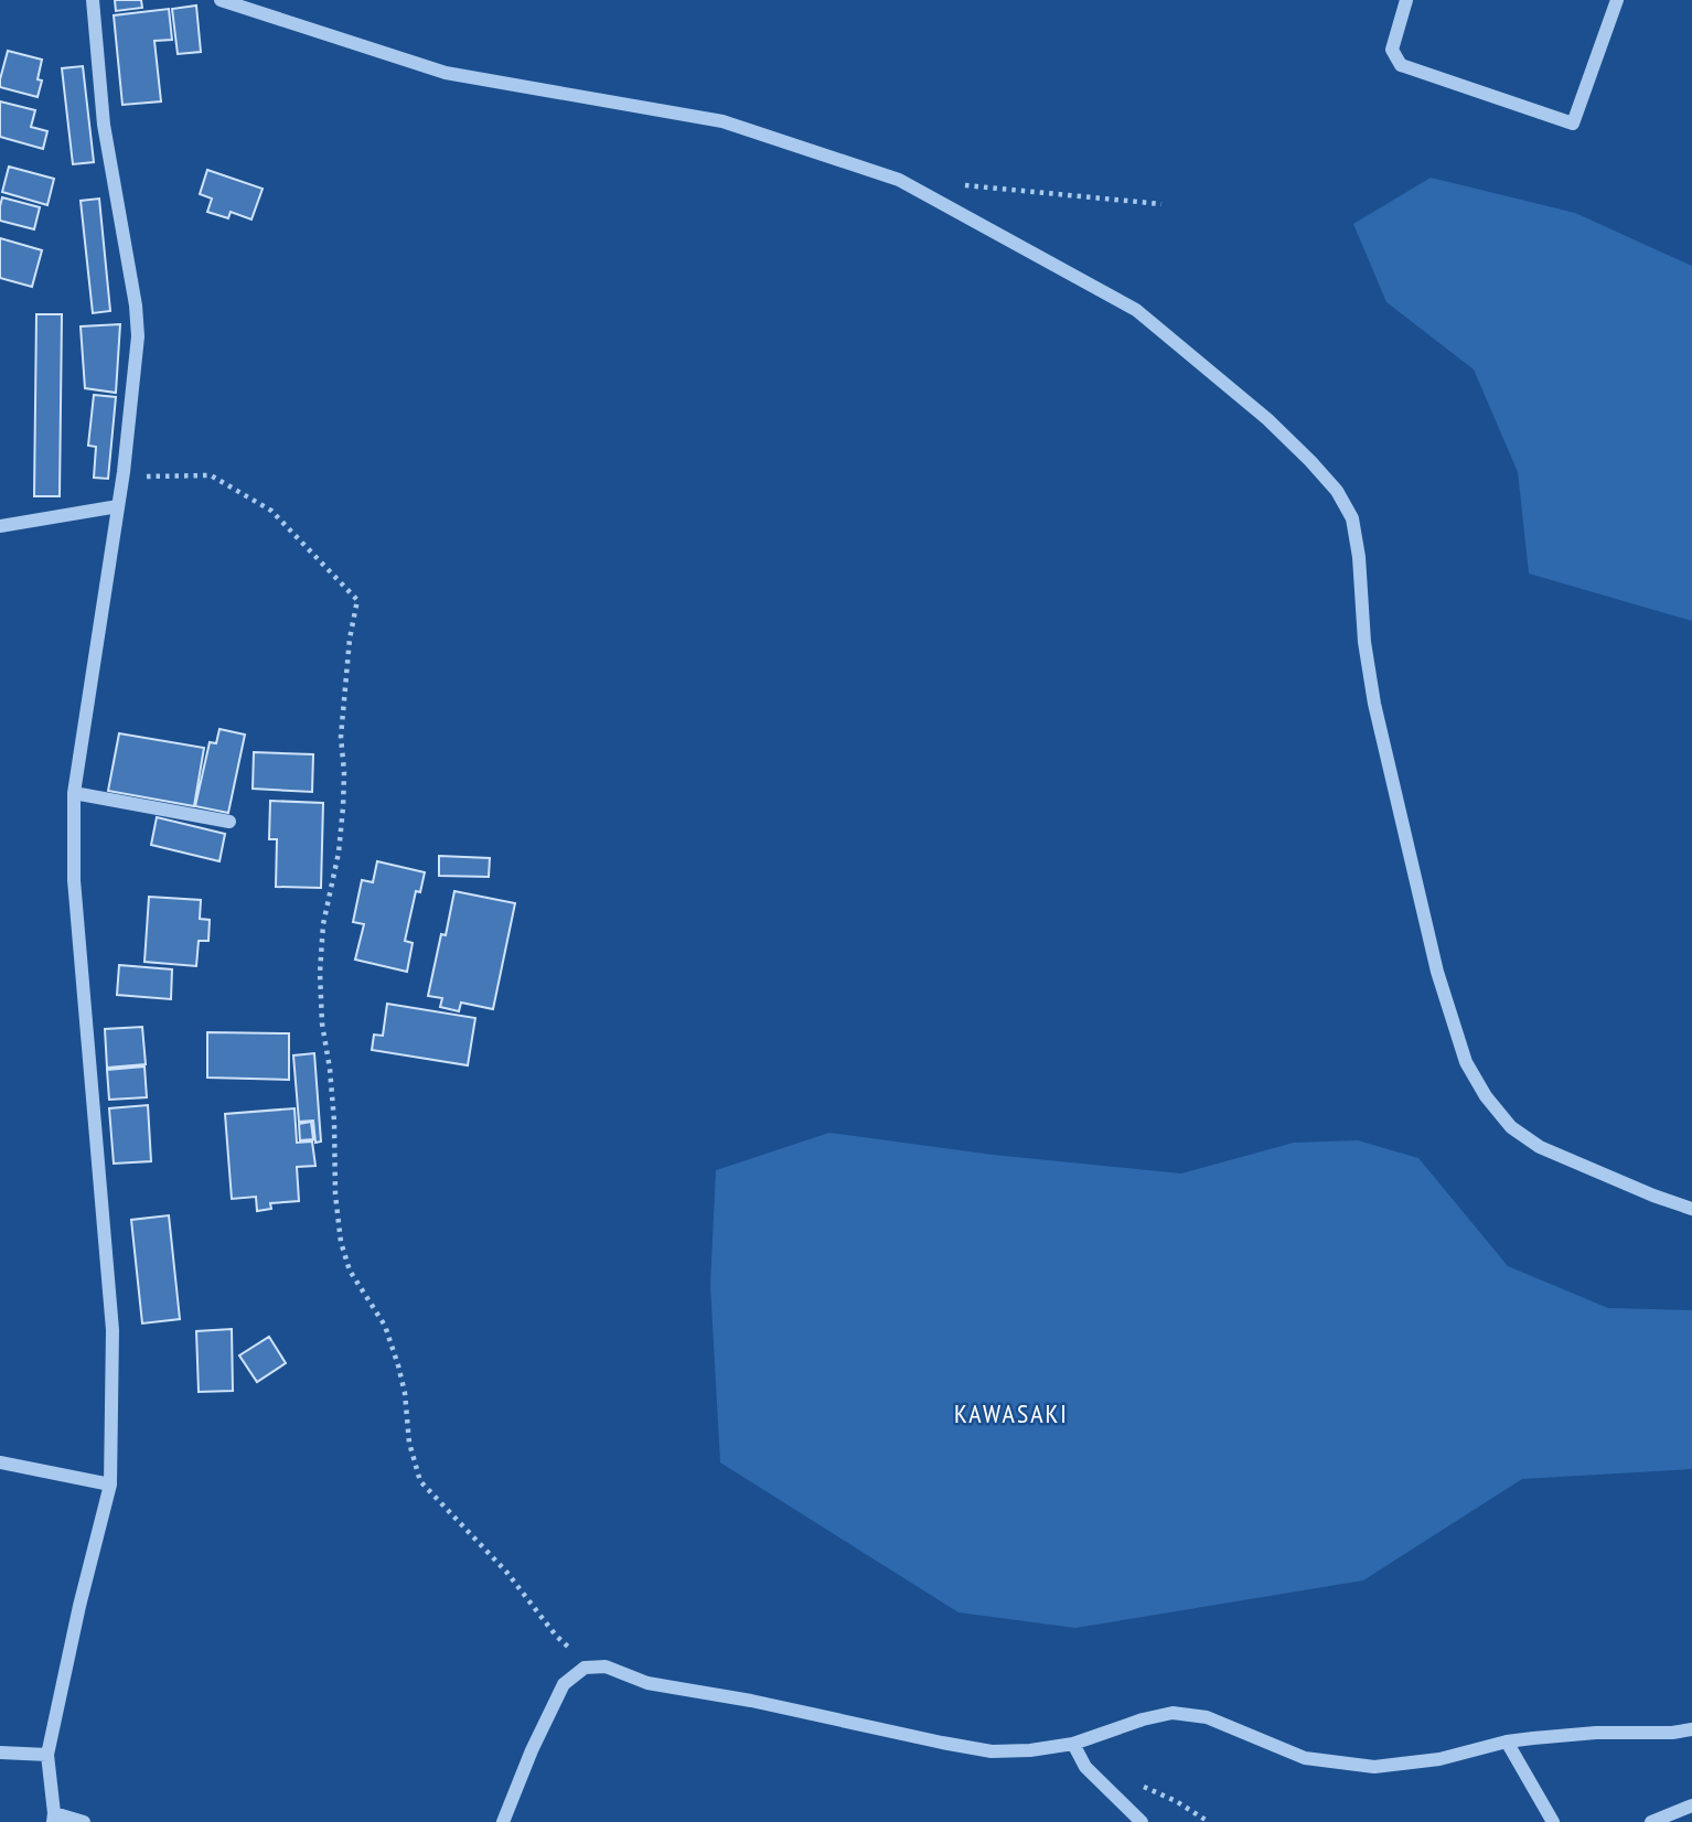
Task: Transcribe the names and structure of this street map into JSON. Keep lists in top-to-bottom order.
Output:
{
  "districts": ["KAWASAKI"]
}
